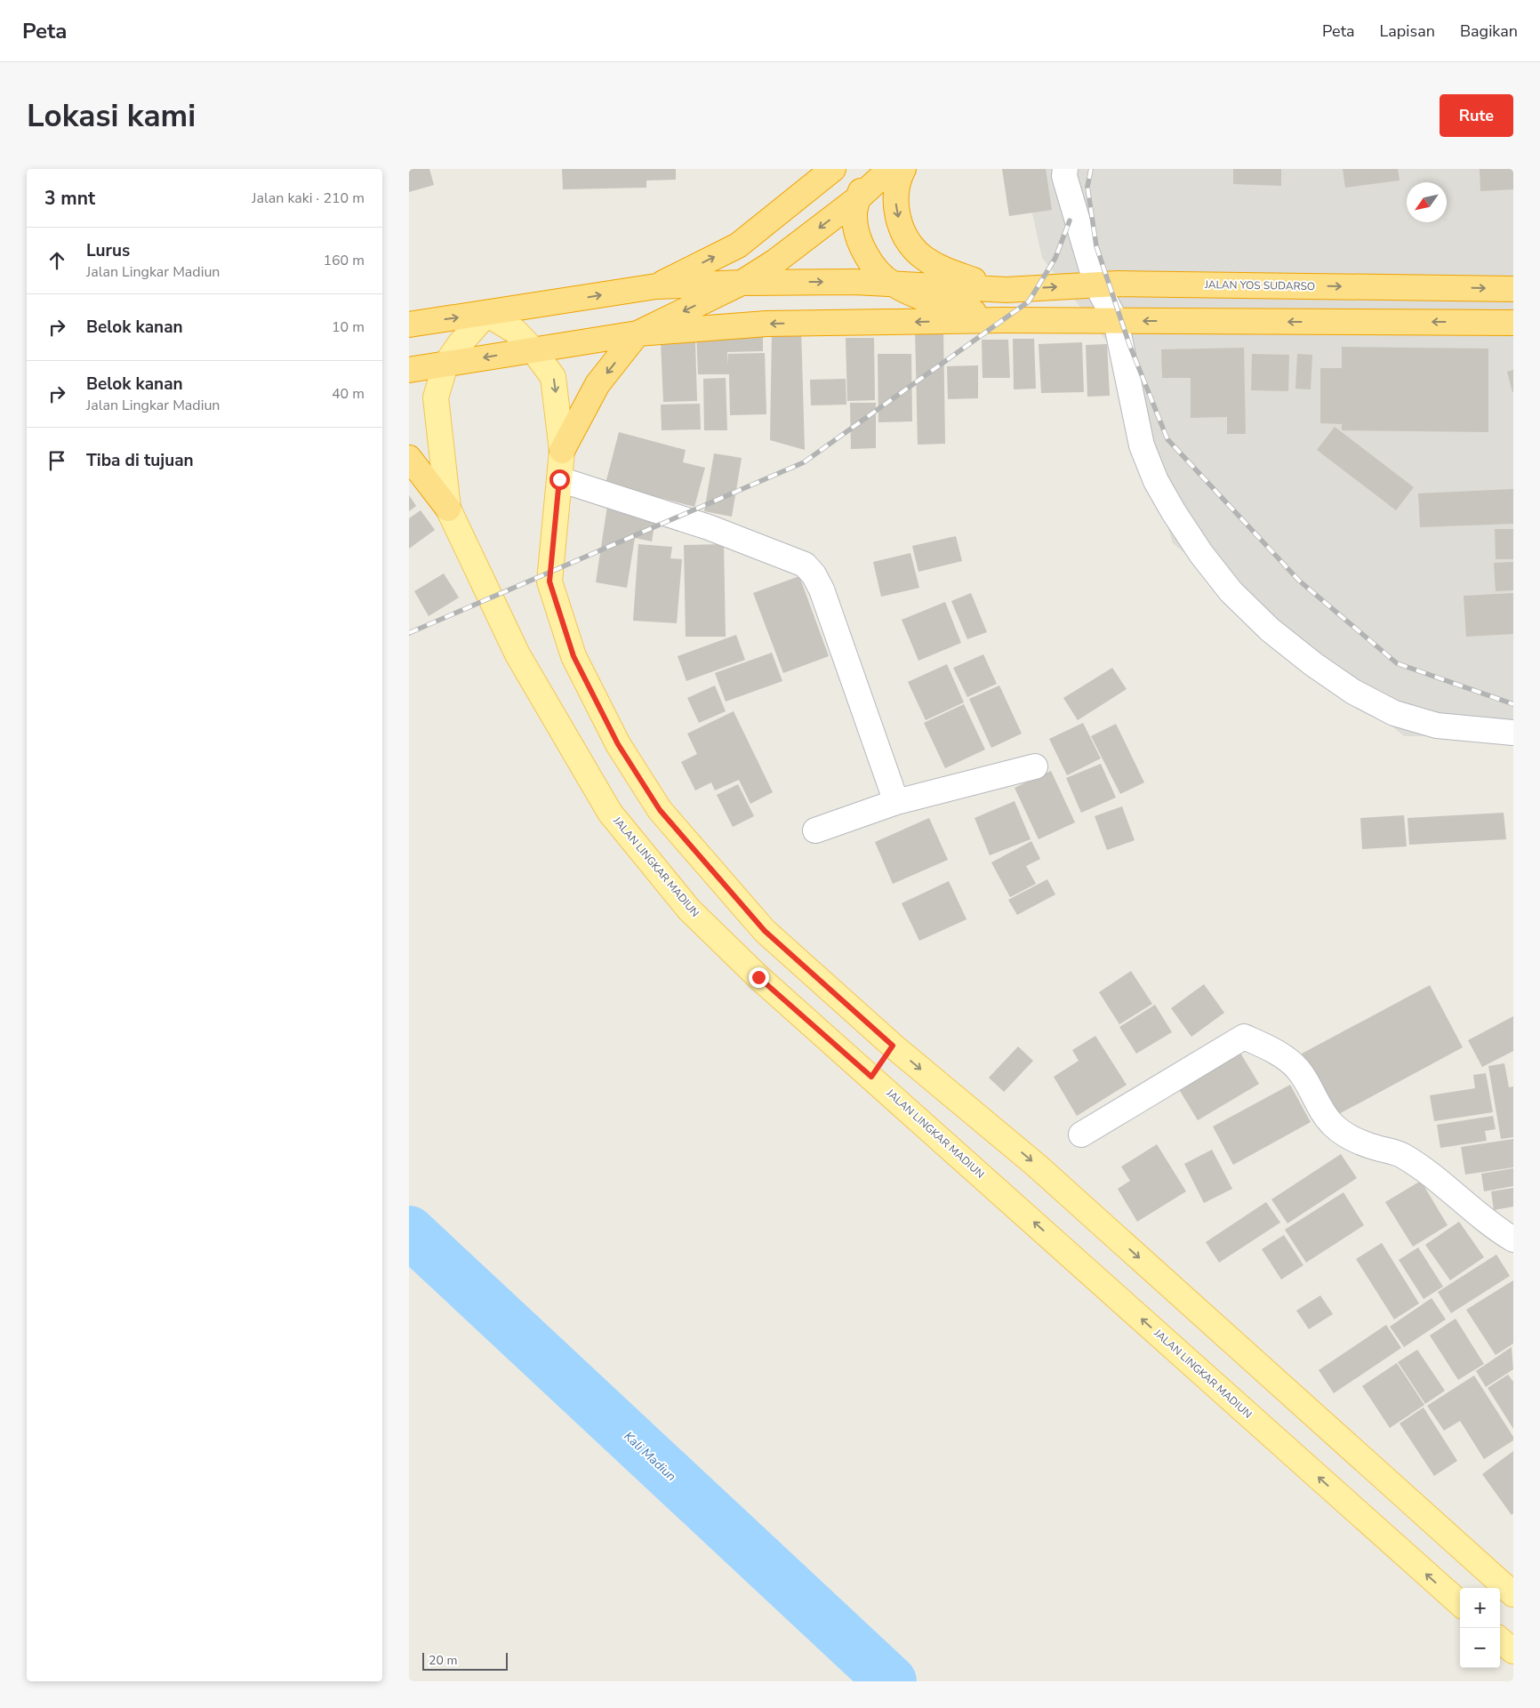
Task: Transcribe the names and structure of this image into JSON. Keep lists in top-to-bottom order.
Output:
{
  "streets": {
    "highway": ["JALAN YOS SUDARSO"],
    "main road": ["JALAN LINGKAR MADIUN"]
  },
  "water": ["Kali Madiun"],
  "scale_bar": "20 m",
  "north": "bottom left",
  "page": {
    "header": "Peta",
    "nav": ["Peta", "Lapisan", "Bagikan"],
    "buttons": "Rute",
    "title": "Lokasi kami",
    "heading": ["3 mnt", "Jalan kaki · 210 m"],
    "list": [
      ["Lurus", "Jalan Lingkar Madiun", "160 m"],
      ["Belok kanan", "10 m"],
      ["Belok kanan", "Jalan Lingkar Madiun", "40 m"],
      "Tiba di tujuan"
    ],
    "map_buttons": ["+", "−"],
    "scale": "20 m"
  }
}
